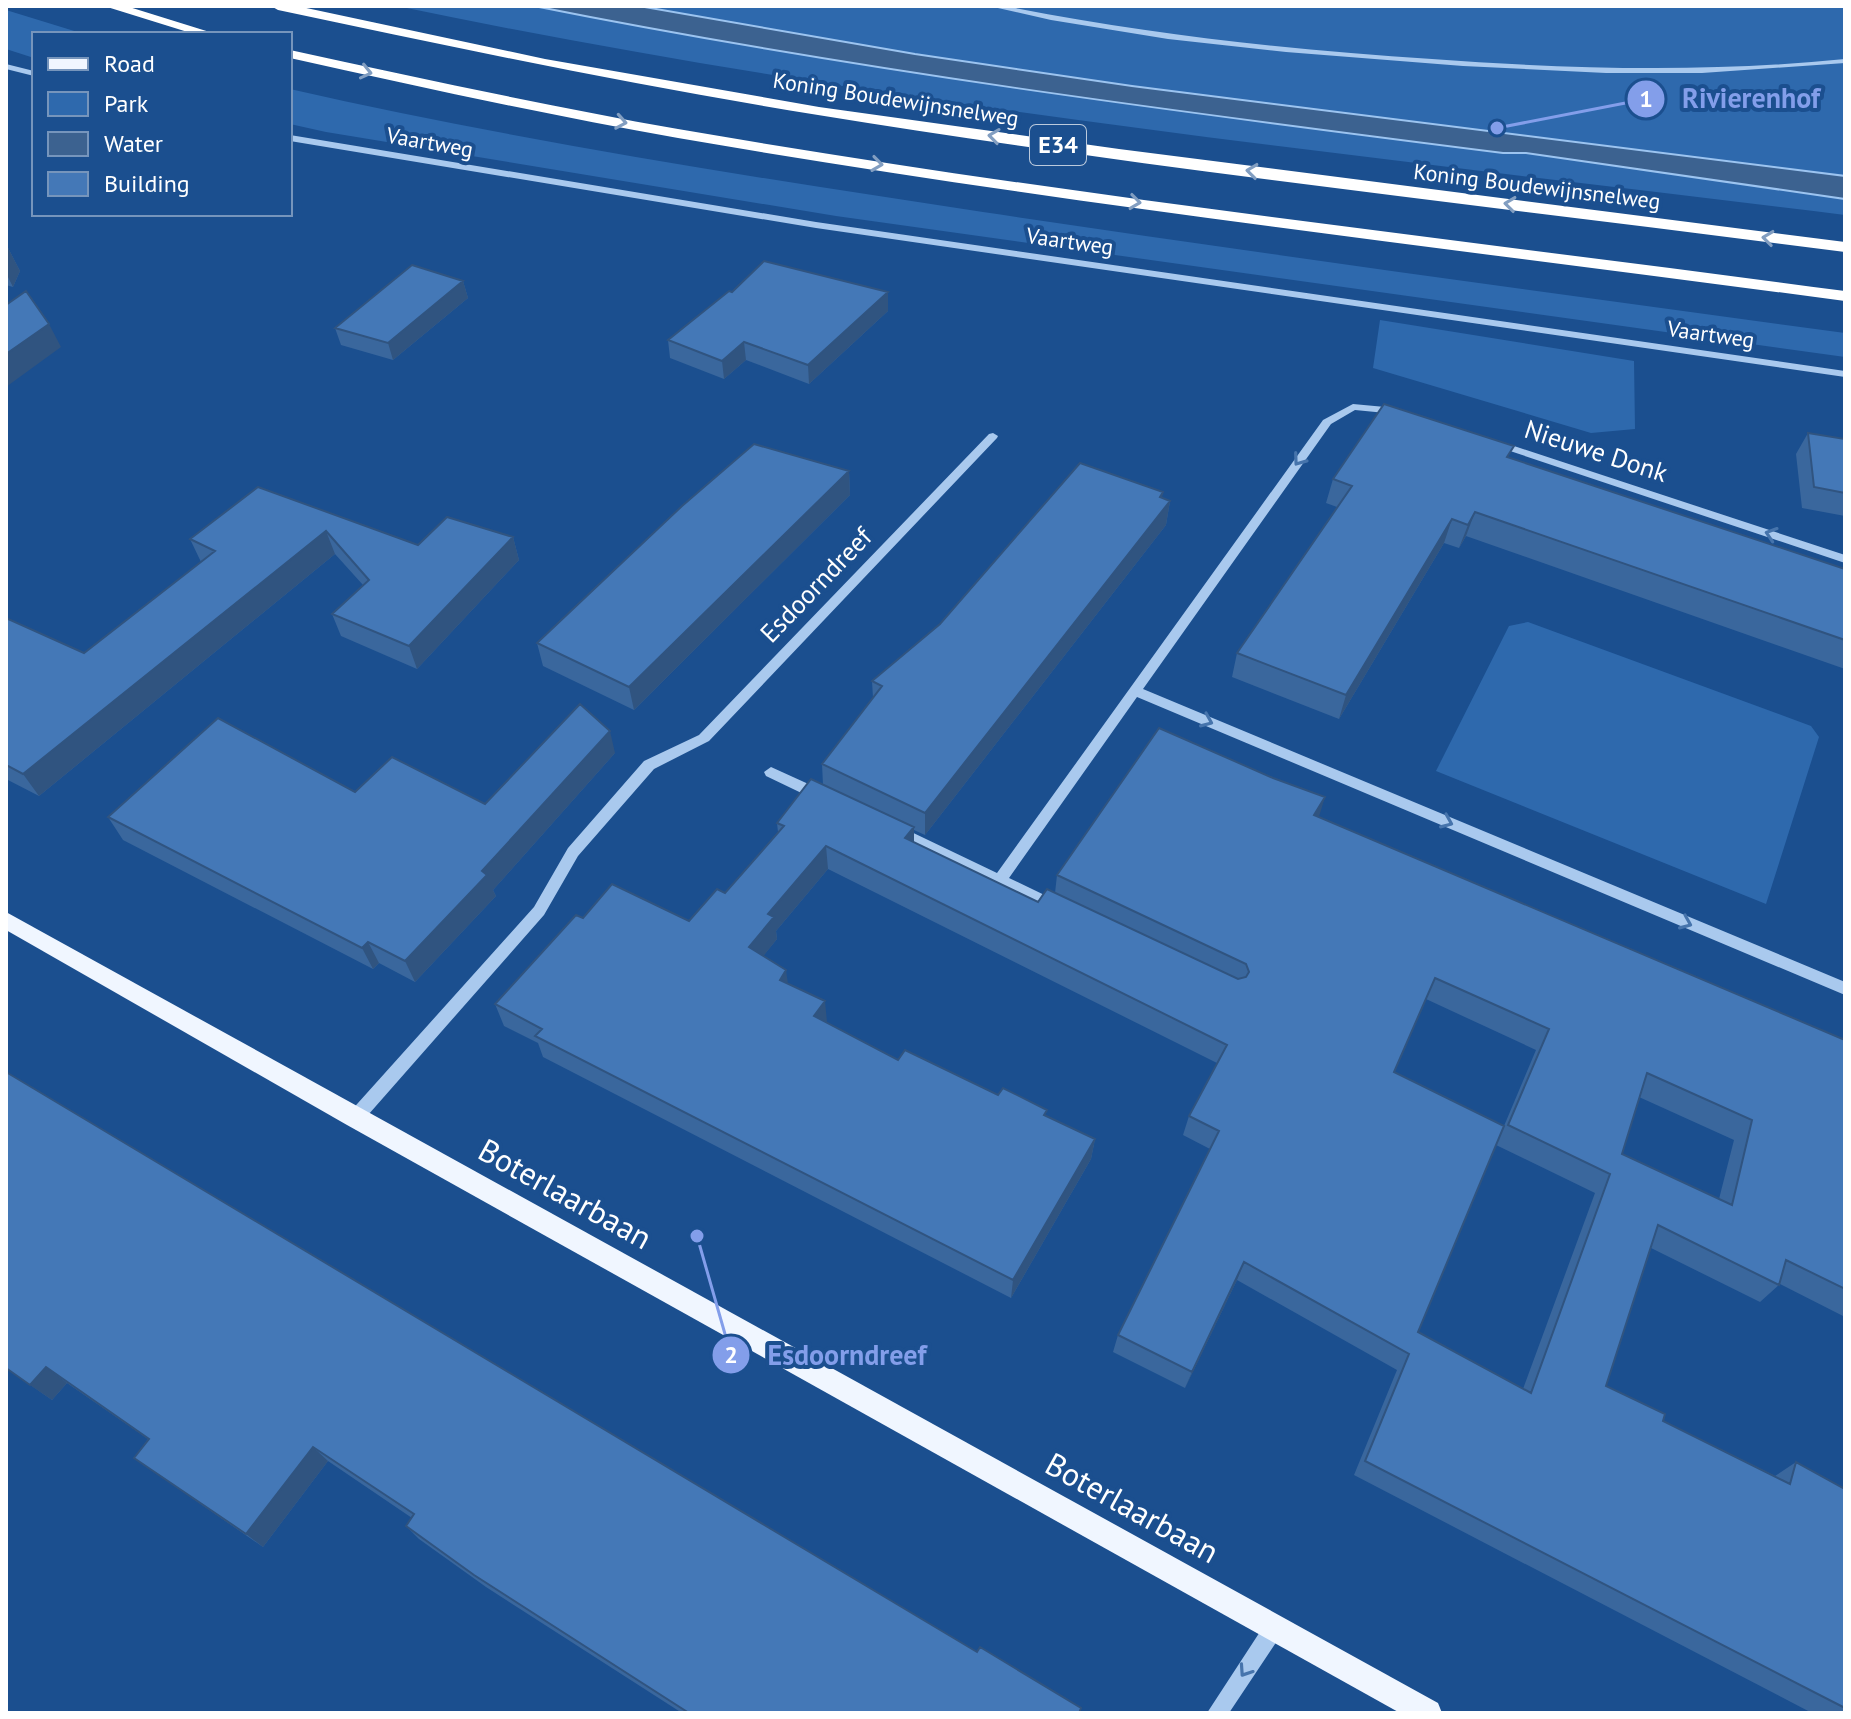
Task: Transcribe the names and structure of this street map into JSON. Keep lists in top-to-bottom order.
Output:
{
  "streets": {
    "highway": ["Koning Boudewijnsnelweg", "E34"],
    "main road": ["Boterlaarbaan"],
    "street": ["Vaartweg", "Nieuwe Donk", "Esdoorndreef"]
  },
  "crossings": [
    ["Esdoorndreef", "Boterlaarbaan"]
  ],
  "one_way": ["Nieuwe Donk"],
  "places": ["Rivierenhof", "Esdoorndreef"],
  "legend": [
    "Road",
    "Park",
    "Water",
    "Building"
  ]
}
